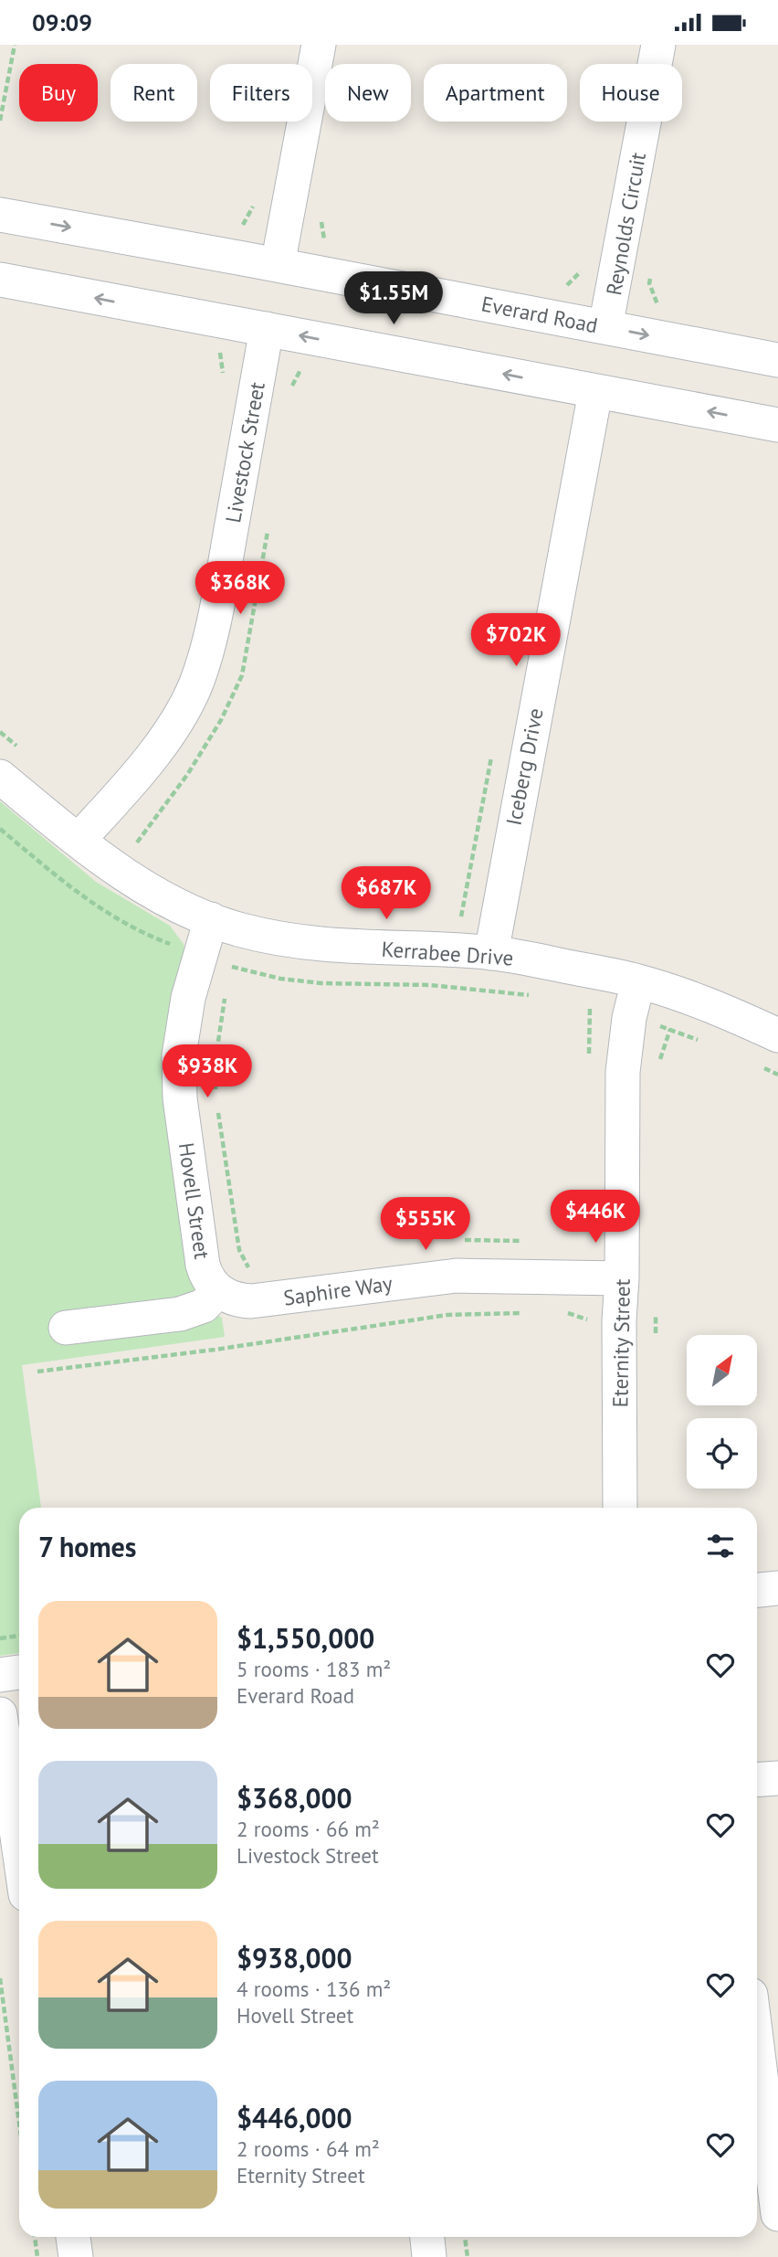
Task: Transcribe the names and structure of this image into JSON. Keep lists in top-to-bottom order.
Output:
{
  "streets": {
    "street": [
      "Reynolds Circuit",
      "Everard Road",
      "Livestock Street",
      "Iceberg Drive",
      "Kerrabee Drive",
      "Hovell Street",
      "Saphire Way",
      "Eternity Street"
    ]
  },
  "crossings": [
    ["Reynolds Circuit", "Everard Road"],
    ["Livestock Street", "Kerrabee Drive"],
    ["Iceberg Drive", "Kerrabee Drive"],
    ["Kerrabee Drive", "Hovell Street"],
    ["Kerrabee Drive", "Eternity Street"],
    ["Hovell Street", "Saphire Way"],
    ["Saphire Way", "Eternity Street"]
  ],
  "north": "top right",
  "page": {
    "status": "09:09",
    "chip": [
      "Buy",
      "Rent",
      "Filters",
      "New",
      "Apartment",
      "House"
    ],
    "price": [
      "$1.55M",
      "$368K",
      "$702K",
      "$687K",
      "$938K",
      "$446K",
      "$555K"
    ],
    "heading": "7 homes",
    "list": [
      {
        "name": "$1,550,000",
        "note": "5 rooms · 183 m² · Everard Road"
      },
      {
        "name": "$368,000",
        "note": "2 rooms · 66 m² · Livestock Street"
      },
      {
        "name": "$938,000",
        "note": "4 rooms · 136 m² · Hovell Street"
      },
      {
        "name": "$446,000",
        "note": "2 rooms · 64 m² · Eternity Street"
      }
    ]
  }
}
